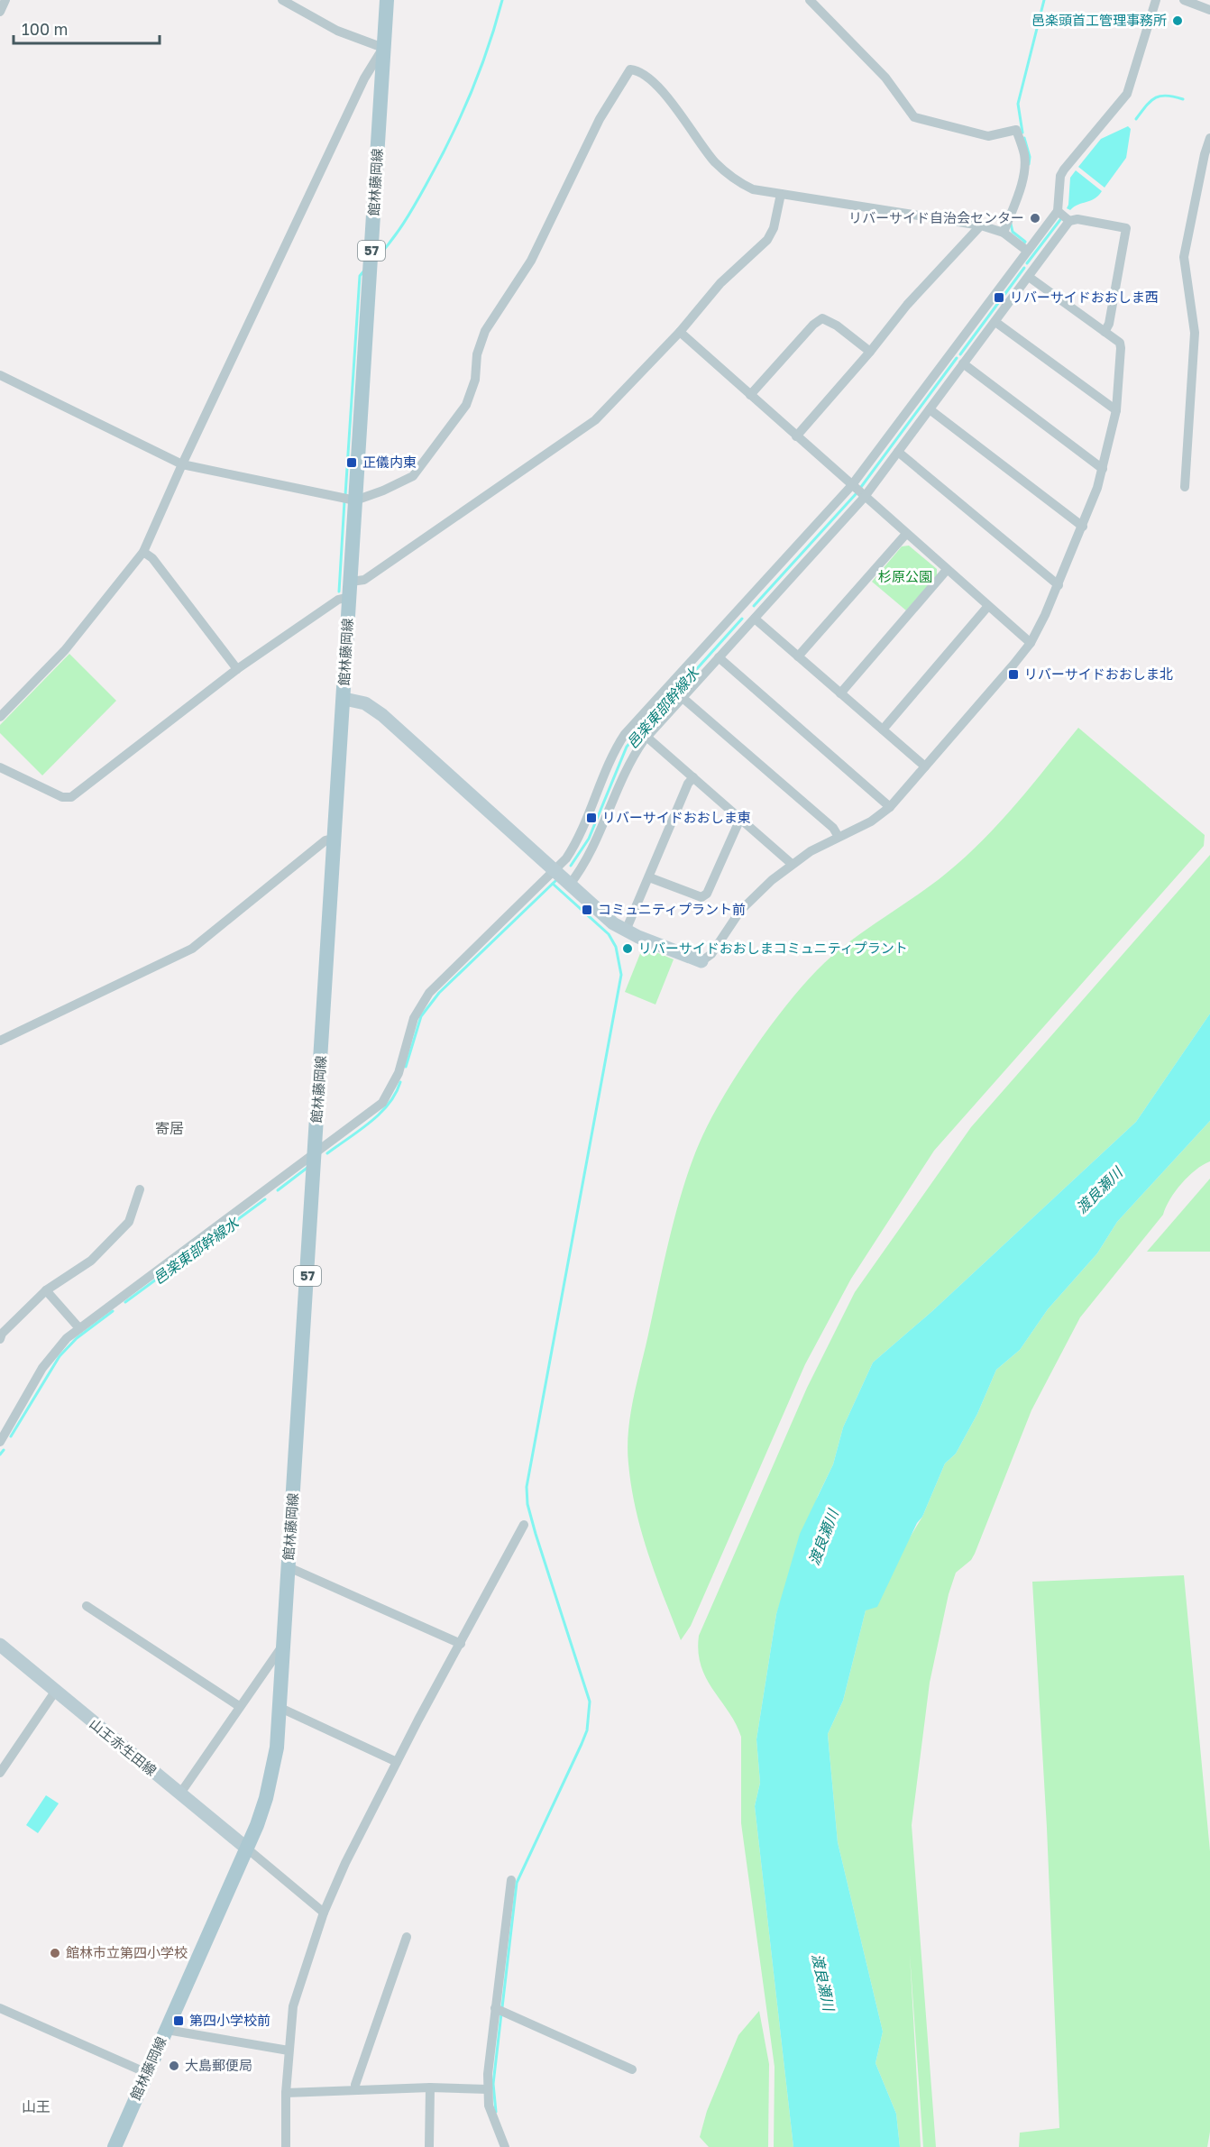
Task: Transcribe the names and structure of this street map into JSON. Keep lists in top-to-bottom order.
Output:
{
  "streets": {
    "main road": ["館林藤岡線", "57"],
    "street": ["山王赤生田線"]
  },
  "crossings": [
    ["館林藤岡線", "山王赤生田線"]
  ],
  "districts": ["寄居", "山王"],
  "water": ["邑楽東部幹線水", "渡良瀬川"],
  "parks": ["杉原公園"],
  "places": {
    "other": [
      "邑楽頭首工管理事務所",
      "リバーサイド自治会センター",
      "リバーサイドおおしまコミュニティプラント",
      "館林市立第四小学校",
      "大島郵便局"
    ],
    "transit": [
      "リバーサイドおおしま西",
      "正儀内東",
      "リバーサイドおおしま北",
      "リバーサイドおおしま東",
      "コミュニティプラント前",
      "第四小学校前"
    ]
  },
  "scale_bar": "100 m"
}
